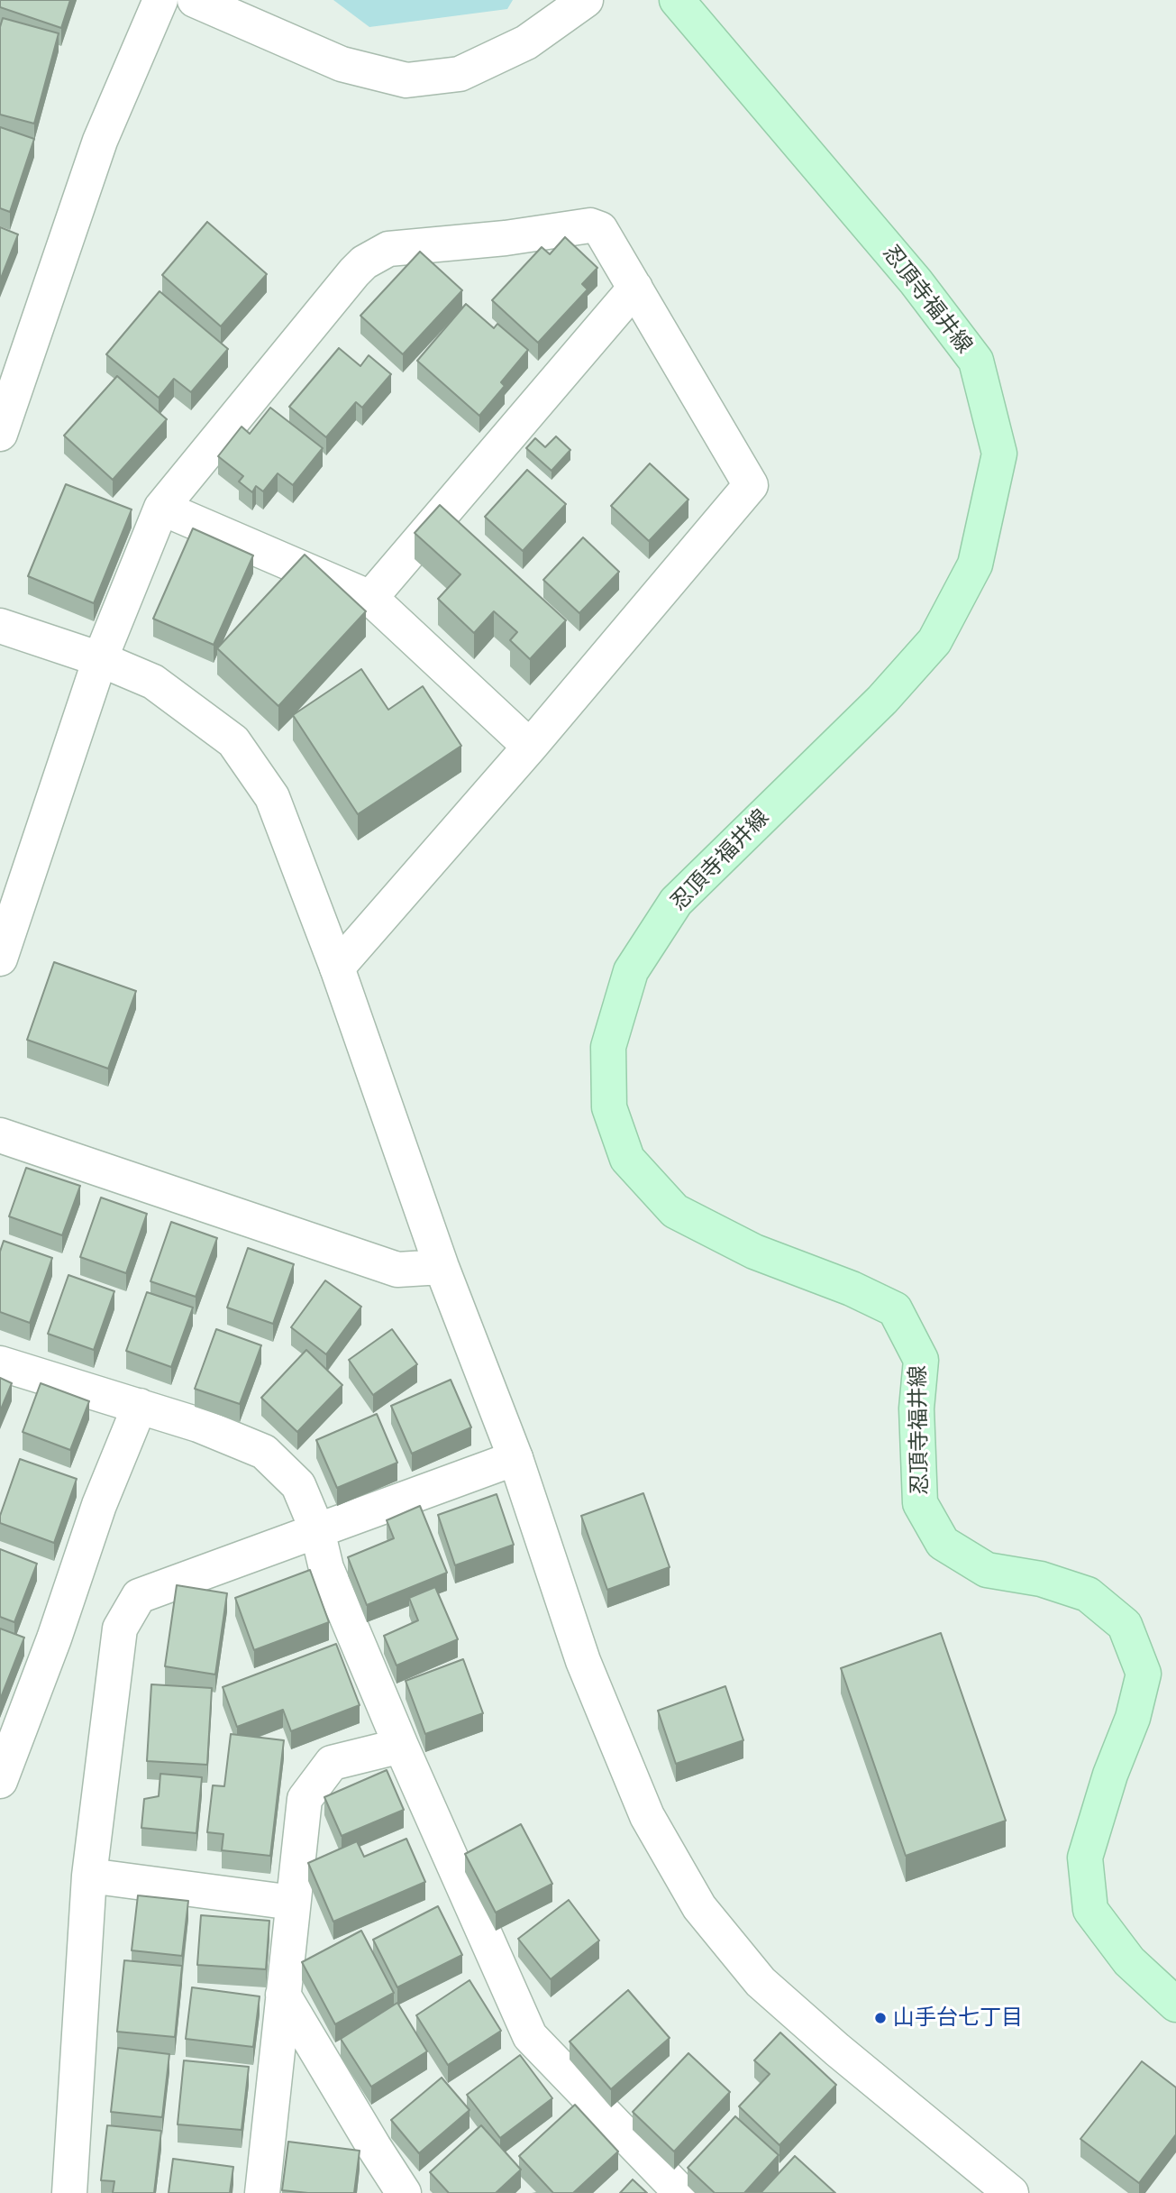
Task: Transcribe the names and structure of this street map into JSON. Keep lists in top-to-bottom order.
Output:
{
  "streets": {
    "main road": ["忍頂寺福井線"]
  },
  "places": ["山手台七丁目"]
}
